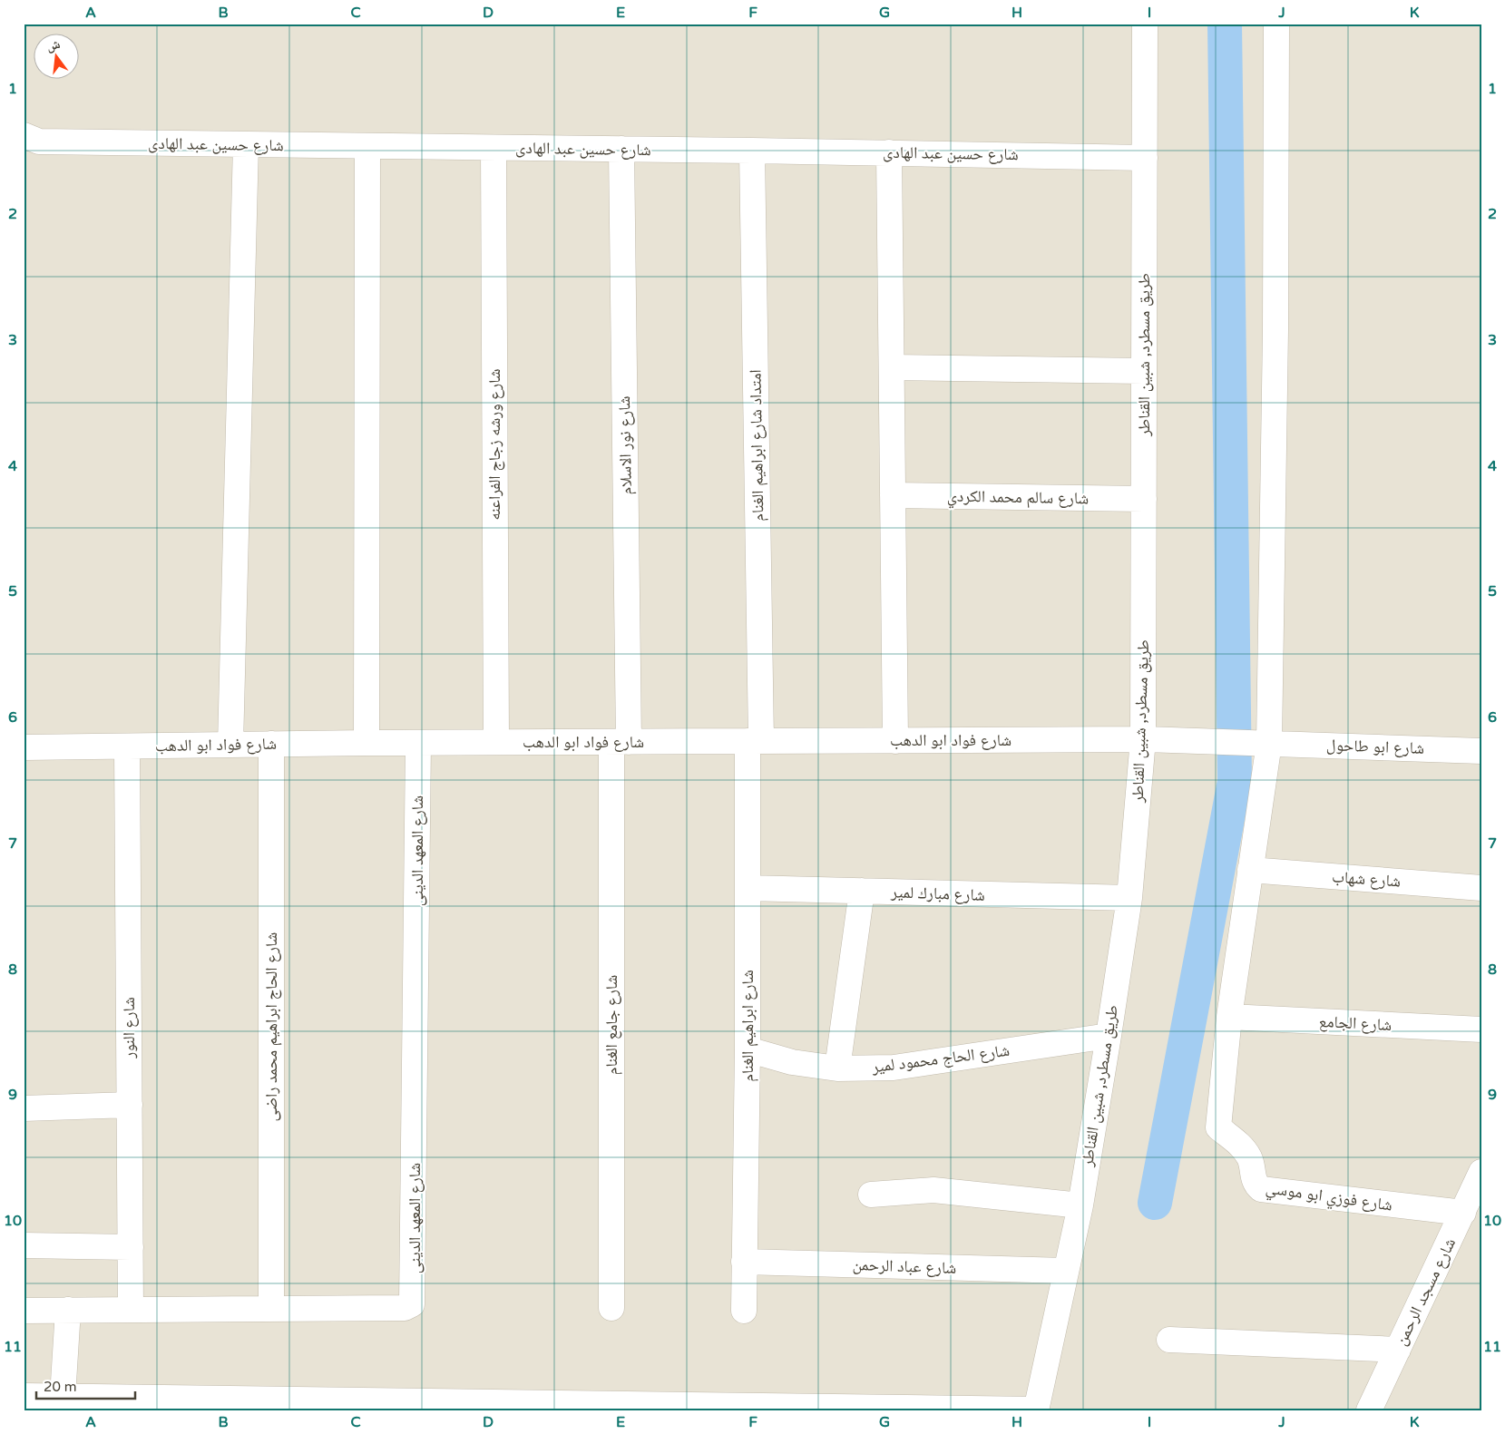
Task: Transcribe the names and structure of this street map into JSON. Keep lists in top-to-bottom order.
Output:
{
  "streets": {
    "street": [
      "شارع حسين عبد الهادى",
      "طريق مسطرد, شبين القناطر",
      "شارع ورشه زجاج الفراعنه",
      "شارع نور الاسلام",
      "امتداد شارع ابراهيم الغنام",
      "شارع سالم محمد الكردي",
      "شارع فواد ابو الدهب",
      "شارع ابو طاحول",
      "شارع المعهد الدينى",
      "شارع شهاب",
      "شارع مبارك لمير",
      "شارع الجامع",
      "شارع جامع الغنام",
      "شارع ابراهيم الغنام",
      "شارع الحاج ابراهيم محمد راضى",
      "شارع النور",
      "شارع الحاج محمود لمير",
      "شارع فوزي ابو موسي",
      "شارع عباد الرحمن",
      "شارع مسجد الرحمن"
    ]
  },
  "crossings": [
    ["شارع حسين عبد الهادى", "طريق مسطرد, شبين القناطر"],
    ["شارع حسين عبد الهادى", "شارع ورشه زجاج الفراعنه"],
    ["شارع حسين عبد الهادى", "شارع نور الاسلام"],
    ["شارع حسين عبد الهادى", "امتداد شارع ابراهيم الغنام"],
    ["طريق مسطرد, شبين القناطر", "شارع سالم محمد الكردي"],
    ["طريق مسطرد, شبين القناطر", "شارع فواد ابو الدهب"],
    ["طريق مسطرد, شبين القناطر", "شارع مبارك لمير"],
    ["طريق مسطرد, شبين القناطر", "شارع الحاج محمود لمير"],
    ["طريق مسطرد, شبين القناطر", "شارع عباد الرحمن"],
    ["شارع ورشه زجاج الفراعنه", "شارع فواد ابو الدهب"],
    ["شارع نور الاسلام", "شارع فواد ابو الدهب"],
    ["شارع نور الاسلام", "شارع جامع الغنام"],
    ["امتداد شارع ابراهيم الغنام", "شارع فواد ابو الدهب"],
    ["امتداد شارع ابراهيم الغنام", "شارع ابراهيم الغنام"],
    ["شارع فواد ابو الدهب", "شارع ابو طاحول"],
    ["شارع فواد ابو الدهب", "شارع المعهد الدينى"],
    ["شارع فواد ابو الدهب", "شارع جامع الغنام"],
    ["شارع فواد ابو الدهب", "شارع ابراهيم الغنام"],
    ["شارع فواد ابو الدهب", "شارع الحاج ابراهيم محمد راضى"],
    ["شارع فواد ابو الدهب", "شارع النور"],
    ["شارع المعهد الدينى", "شارع الحاج ابراهيم محمد راضى"],
    ["شارع المعهد الدينى", "شارع النور"],
    ["شارع مبارك لمير", "شارع ابراهيم الغنام"],
    ["شارع الجامع", "شارع فوزي ابو موسي"],
    ["شارع ابراهيم الغنام", "شارع الحاج محمود لمير"],
    ["شارع ابراهيم الغنام", "شارع عباد الرحمن"],
    ["شارع فوزي ابو موسي", "شارع مسجد الرحمن"]
  ],
  "scale_bar": "20 m",
  "north": "top",
  "grid": {
    "columns": [
      "A",
      "B",
      "C",
      "D",
      "E",
      "F",
      "G",
      "H",
      "I",
      "J",
      "K"
    ],
    "rows": [
      "1",
      "2",
      "3",
      "4",
      "5",
      "6",
      "7",
      "8",
      "9",
      "10",
      "11"
    ]
  }
}
